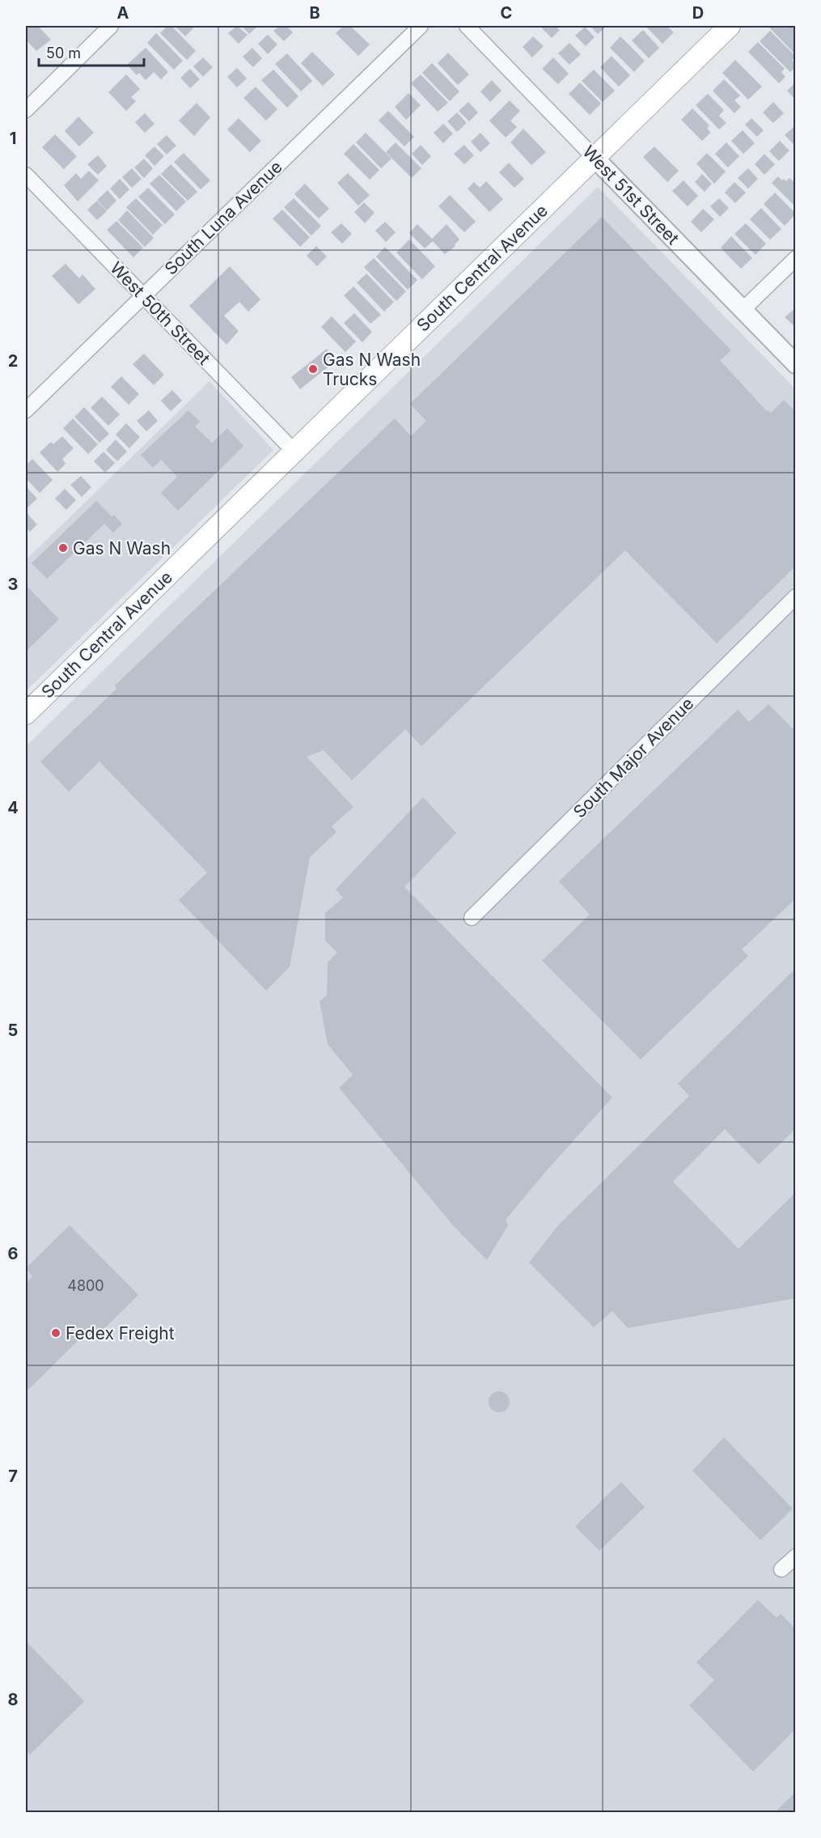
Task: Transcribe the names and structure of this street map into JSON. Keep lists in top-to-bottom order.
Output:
{
  "streets": {
    "main road": ["South Central Avenue"],
    "street": [
      "West 51st Street",
      "South Luna Avenue",
      "West 50th Street",
      "South Major Avenue"
    ]
  },
  "crossings": [
    ["West 51st Street", "South Central Avenue"],
    ["South Luna Avenue", "West 50th Street"],
    ["South Central Avenue", "West 50th Street"]
  ],
  "places": ["Gas N Wash Trucks", "Gas N Wash", "Fedex Freight"],
  "house_numbers": ["4800"],
  "scale_bar": "50 m",
  "grid": {
    "columns": [
      "A",
      "B",
      "C",
      "D"
    ],
    "rows": [
      "1",
      "2",
      "3",
      "4",
      "5",
      "6",
      "7",
      "8"
    ]
  }
}
